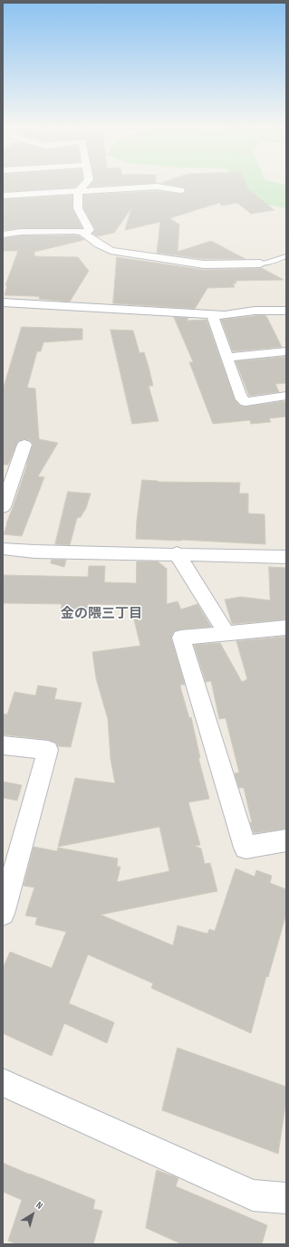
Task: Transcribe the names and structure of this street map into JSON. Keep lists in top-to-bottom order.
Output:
{
  "districts": ["金の隈三丁目"],
  "north": "top right"
}
